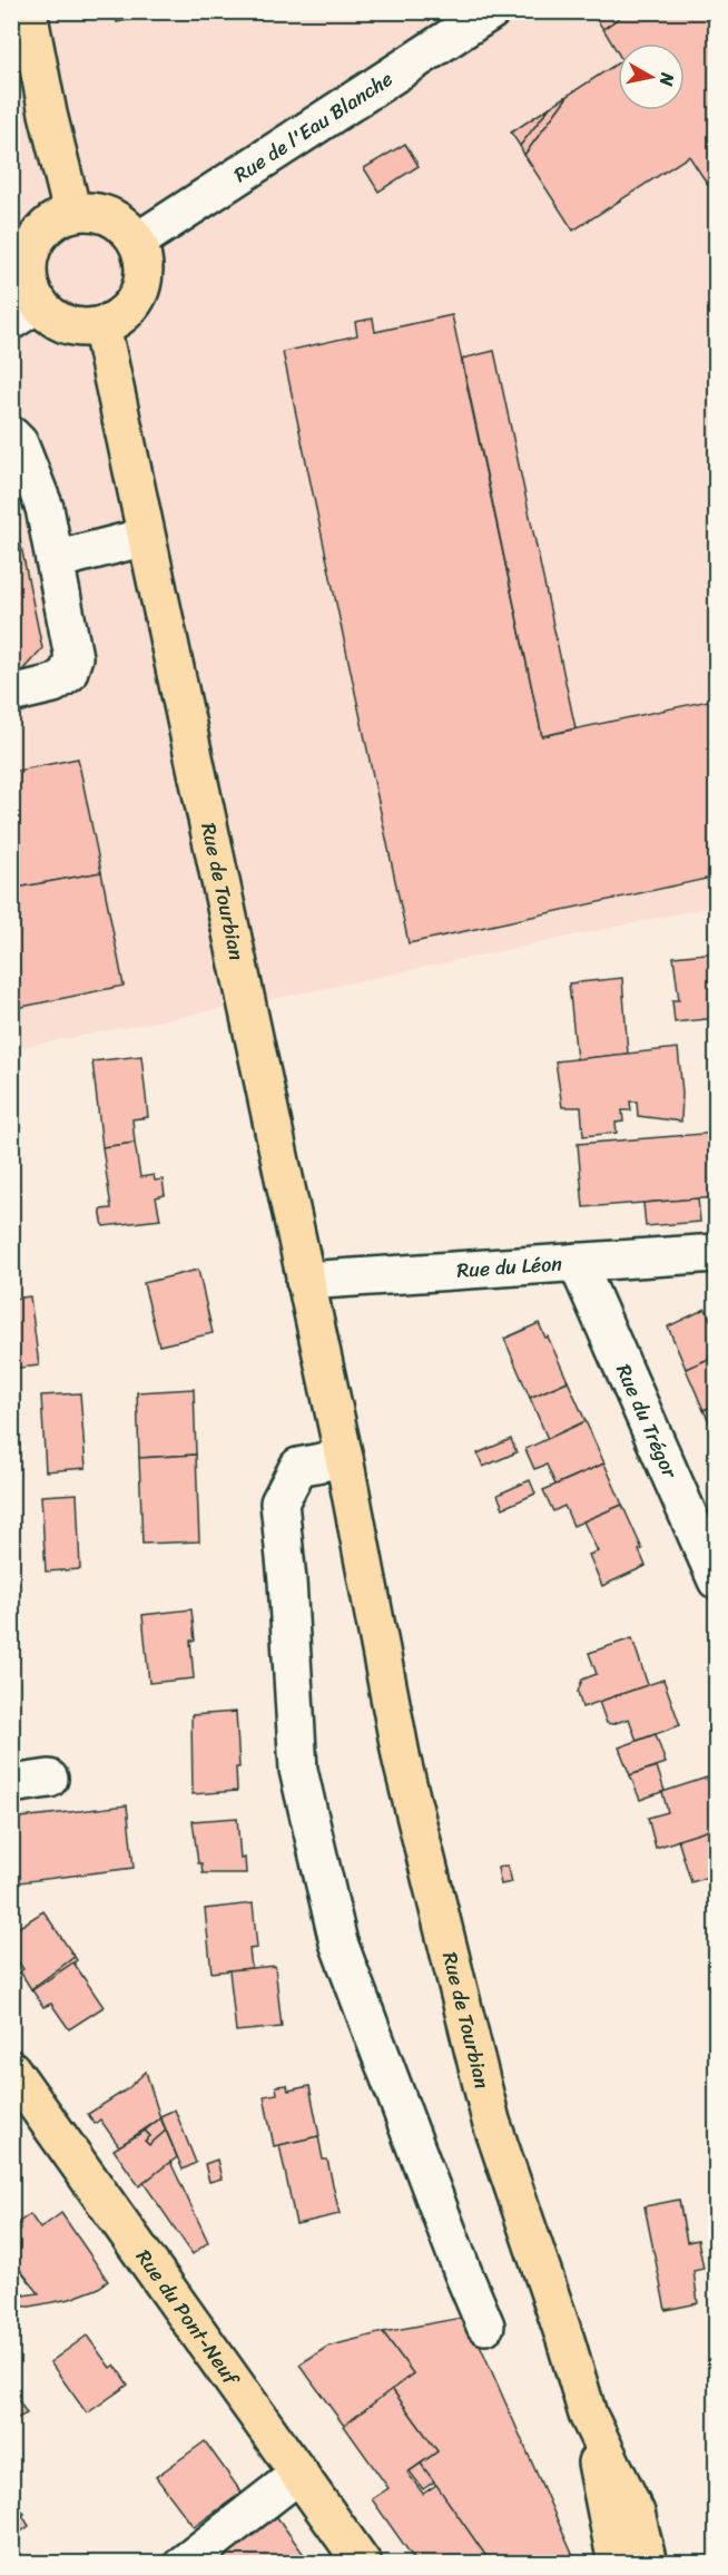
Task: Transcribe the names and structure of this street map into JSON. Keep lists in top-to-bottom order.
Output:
{
  "streets": {
    "main road": ["Rue de Tourbian", "Rue du Pont-Neuf"],
    "street": ["Rue de l'Eau Blanche", "Rue du Léon", "Rue du Trégor"]
  },
  "crossings": [
    ["Rue de l'Eau Blanche", "Rue de Tourbian"],
    ["Rue de Tourbian", "Rue du Léon"],
    ["Rue du Léon", "Rue du Trégor"]
  ],
  "north": "right"
}
